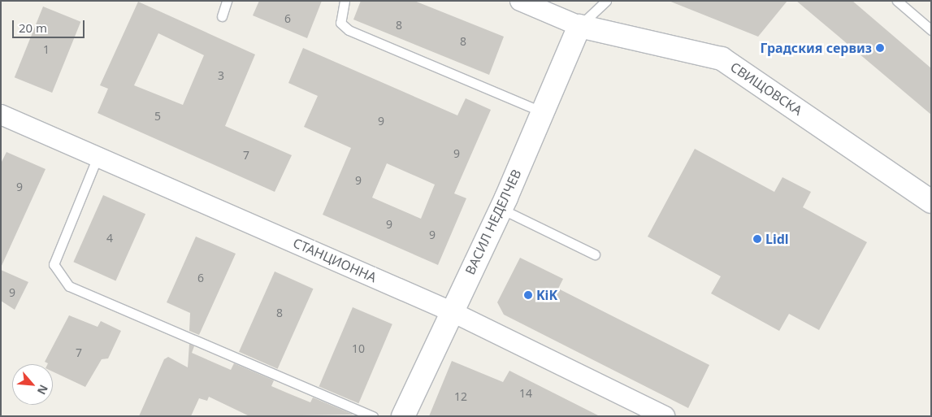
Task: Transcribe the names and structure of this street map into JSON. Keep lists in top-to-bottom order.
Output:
{
  "streets": {
    "street": ["СВИЩОВСКА", "ВАСИЛ НЕДЕЛЧЕВ", "СТАНЦИОННА"]
  },
  "crossings": [
    ["СВИЩОВСКА", "ВАСИЛ НЕДЕЛЧЕВ"],
    ["ВАСИЛ НЕДЕЛЧЕВ", "СТАНЦИОННА"]
  ],
  "places": ["Градския сервиз", "Lidl", "KiK"],
  "house_numbers": [
    "6",
    "8",
    "8",
    "1",
    "3",
    "5",
    "9",
    "9",
    "7",
    "9",
    "9",
    "9",
    "9",
    "4",
    "6",
    "9",
    "8",
    "10",
    "7",
    "14",
    "12"
  ],
  "scale_bar": "20 m",
  "north": "bottom right"
}
